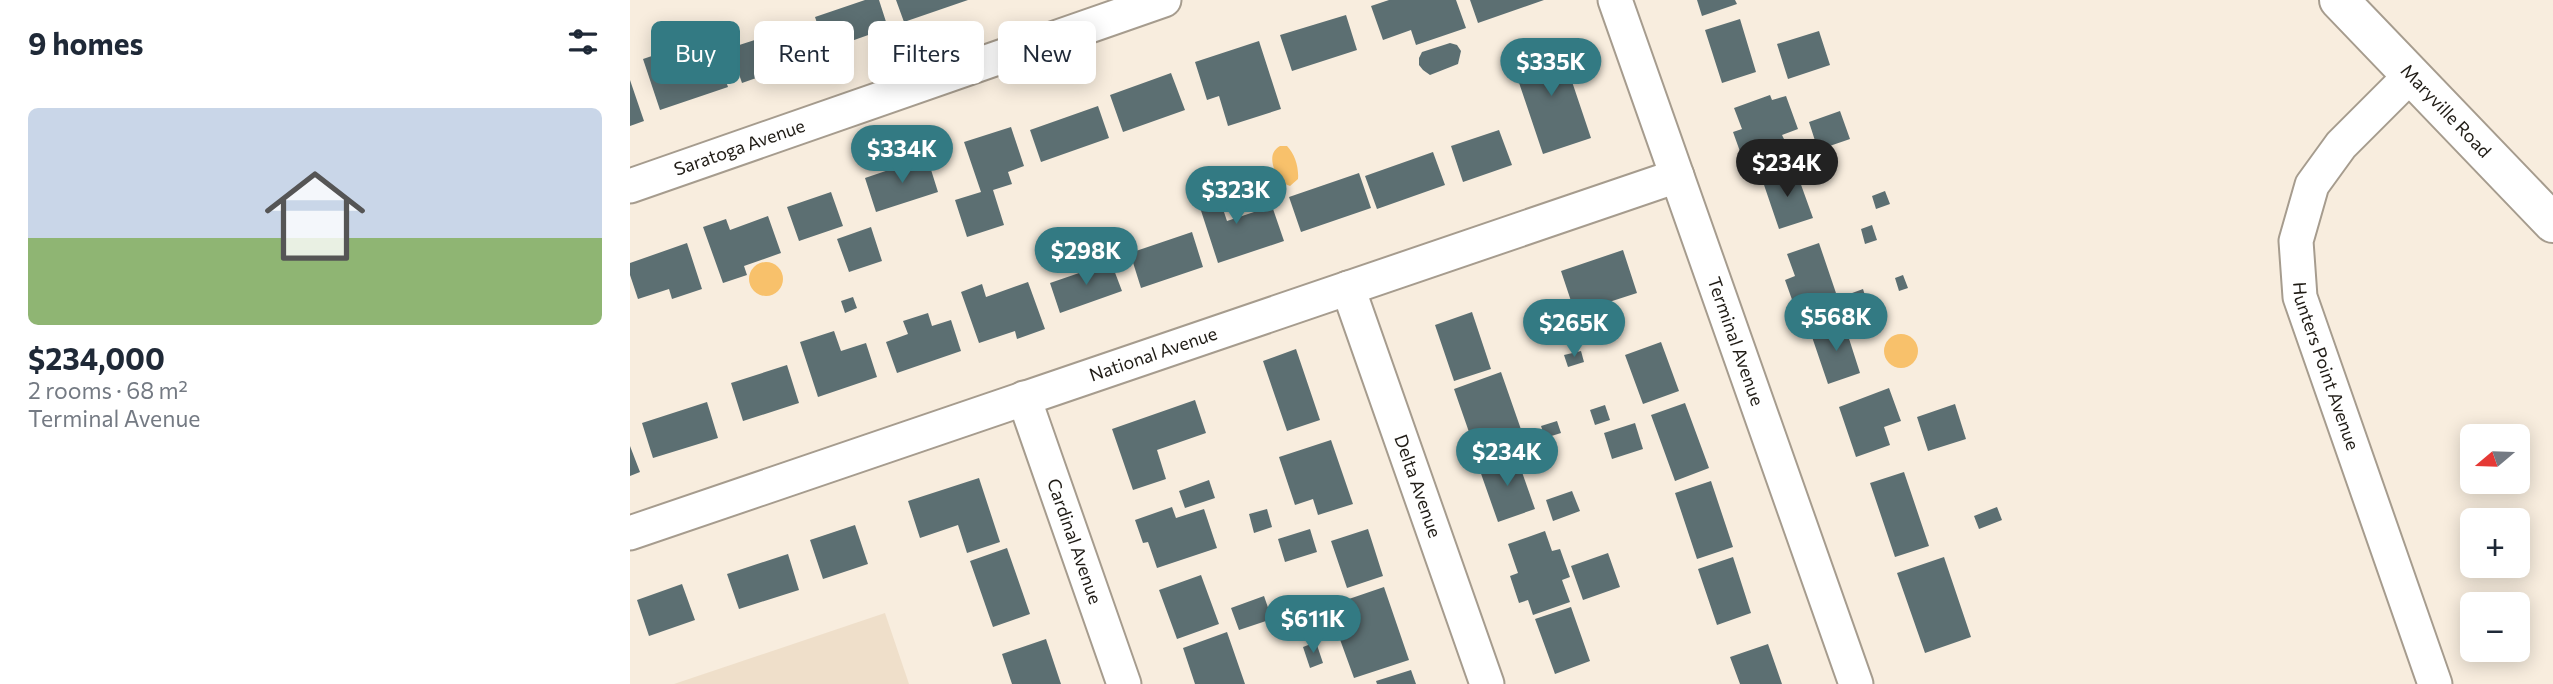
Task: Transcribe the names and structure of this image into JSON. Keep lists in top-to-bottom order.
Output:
{
  "streets": {
    "main road": ["Maryville Road"],
    "street": [
      "Saratoga Avenue",
      "Terminal Avenue",
      "National Avenue",
      "Hunters Point Avenue",
      "Delta Avenue",
      "Cardinal Avenue"
    ]
  },
  "crossings": [
    ["Maryville Road", "Hunters Point Avenue"],
    ["Terminal Avenue", "National Avenue"],
    ["National Avenue", "Delta Avenue"],
    ["National Avenue", "Cardinal Avenue"]
  ],
  "north": "left",
  "page": {
    "heading": "9 homes",
    "chip": [
      "Buy",
      "Rent",
      "Filters",
      "New"
    ],
    "price": [
      "$335K",
      "$334K",
      "$234K",
      "$323K",
      "$298K",
      "$568K",
      "$265K",
      "$234K",
      "$611K"
    ],
    "list": [
      {
        "name": "$234,000",
        "note": "2 rooms · 68 m² · Terminal Avenue"
      }
    ],
    "map_buttons": ["+", "−"]
  }
}
